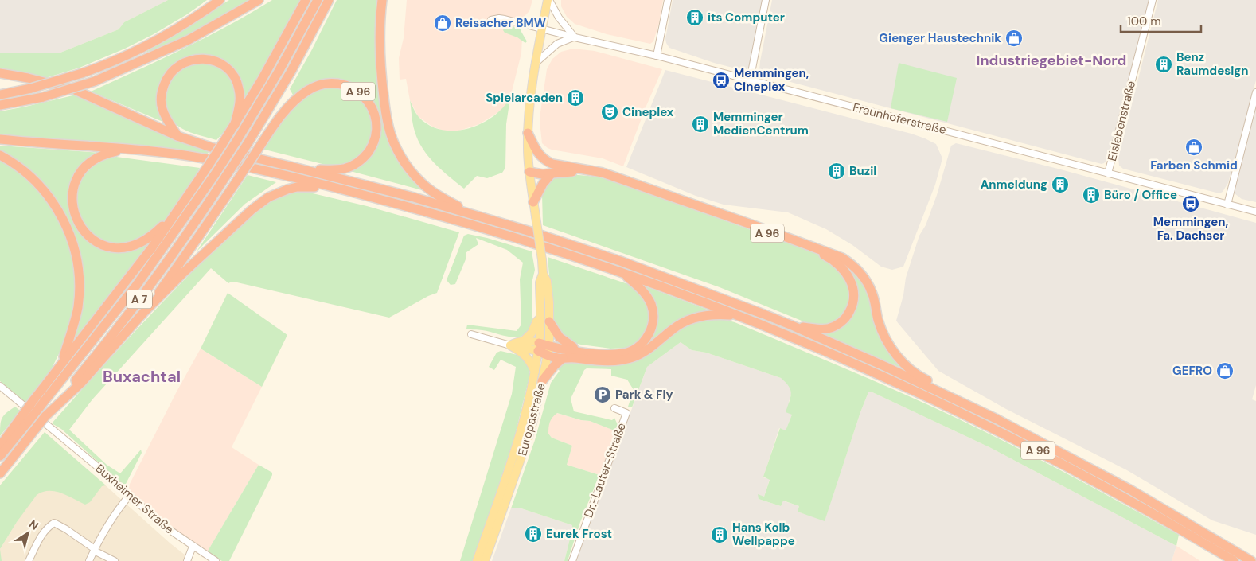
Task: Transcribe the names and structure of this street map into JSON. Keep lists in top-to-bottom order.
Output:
{
  "streets": {
    "highway": ["A 96", "A 7"],
    "main road": ["Europastraße"],
    "street": [
      "Fraunhoferstraße",
      "Eislebenstraße",
      "Dr.-Lauter-Straße",
      "Buxheimer Straße"
    ]
  },
  "crossings": [
    ["A 96", "A 7"],
    ["A 96", "Europastraße"],
    ["Fraunhoferstraße", "Eislebenstraße"],
    ["Fraunhoferstraße", "Europastraße"]
  ],
  "districts": ["Industriegebiet-Nord", "Buxachtal"],
  "places": {
    "building": [
      "its Computer",
      "Benz Raumdesign",
      "Spielarcaden",
      "Memminger MedienCentrum",
      "Buzil",
      "Anmeldung",
      "Büro / Office",
      "Eurek Frost",
      "Hans Kolb Wellpappe"
    ],
    "shop": [
      "Reisacher BMW",
      "Gienger Haustechnik",
      "Farben Schmid",
      "GEFRO"
    ],
    "bus stop": ["Memmingen, Cineplex", "Memmingen, Fa. Dachser"],
    "theatre": ["Cineplex"],
    "parking": ["Park & Fly"]
  },
  "scale_bar": "100 m",
  "north": "top right"
}
